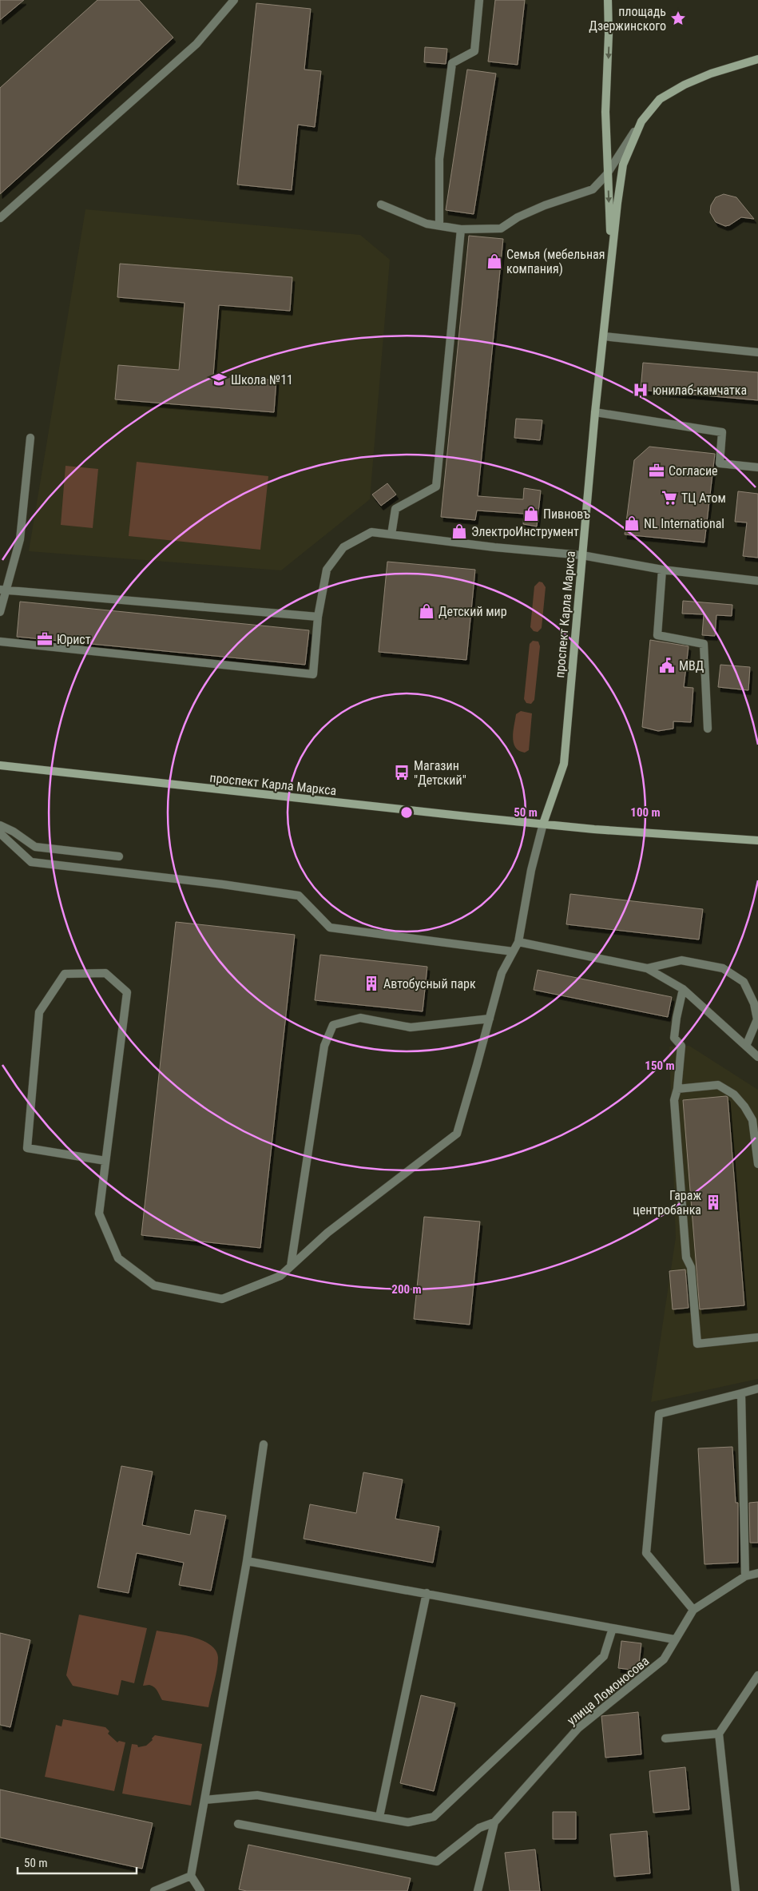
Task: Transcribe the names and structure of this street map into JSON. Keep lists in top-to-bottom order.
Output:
{
  "streets": {
    "main road": ["проспект Карла Маркса"],
    "lane": ["улица Ломоносова"]
  },
  "places": {
    "place": ["площадь Дзержинского"],
    "shop": [
      "Семья (мебельная компания)",
      "Пивновъ",
      "NL International",
      "ЭлектроИнструмент",
      "Детский мир"
    ],
    "school or university": ["Школа №11"],
    "hospital": ["юнилаб-камчатка"],
    "office": ["Согласие", "Юрист"],
    "supermarket": ["ТЦ Атом"],
    "public building": ["МВД"],
    "bus stop": ["Магазин \"Детский\""],
    "building": ["Автобусный парк", "Гараж центробанка"]
  },
  "scale_bar": "50 m",
  "rings": [
    "50 m",
    "100 m",
    "150 m",
    "200 m"
  ]
}
